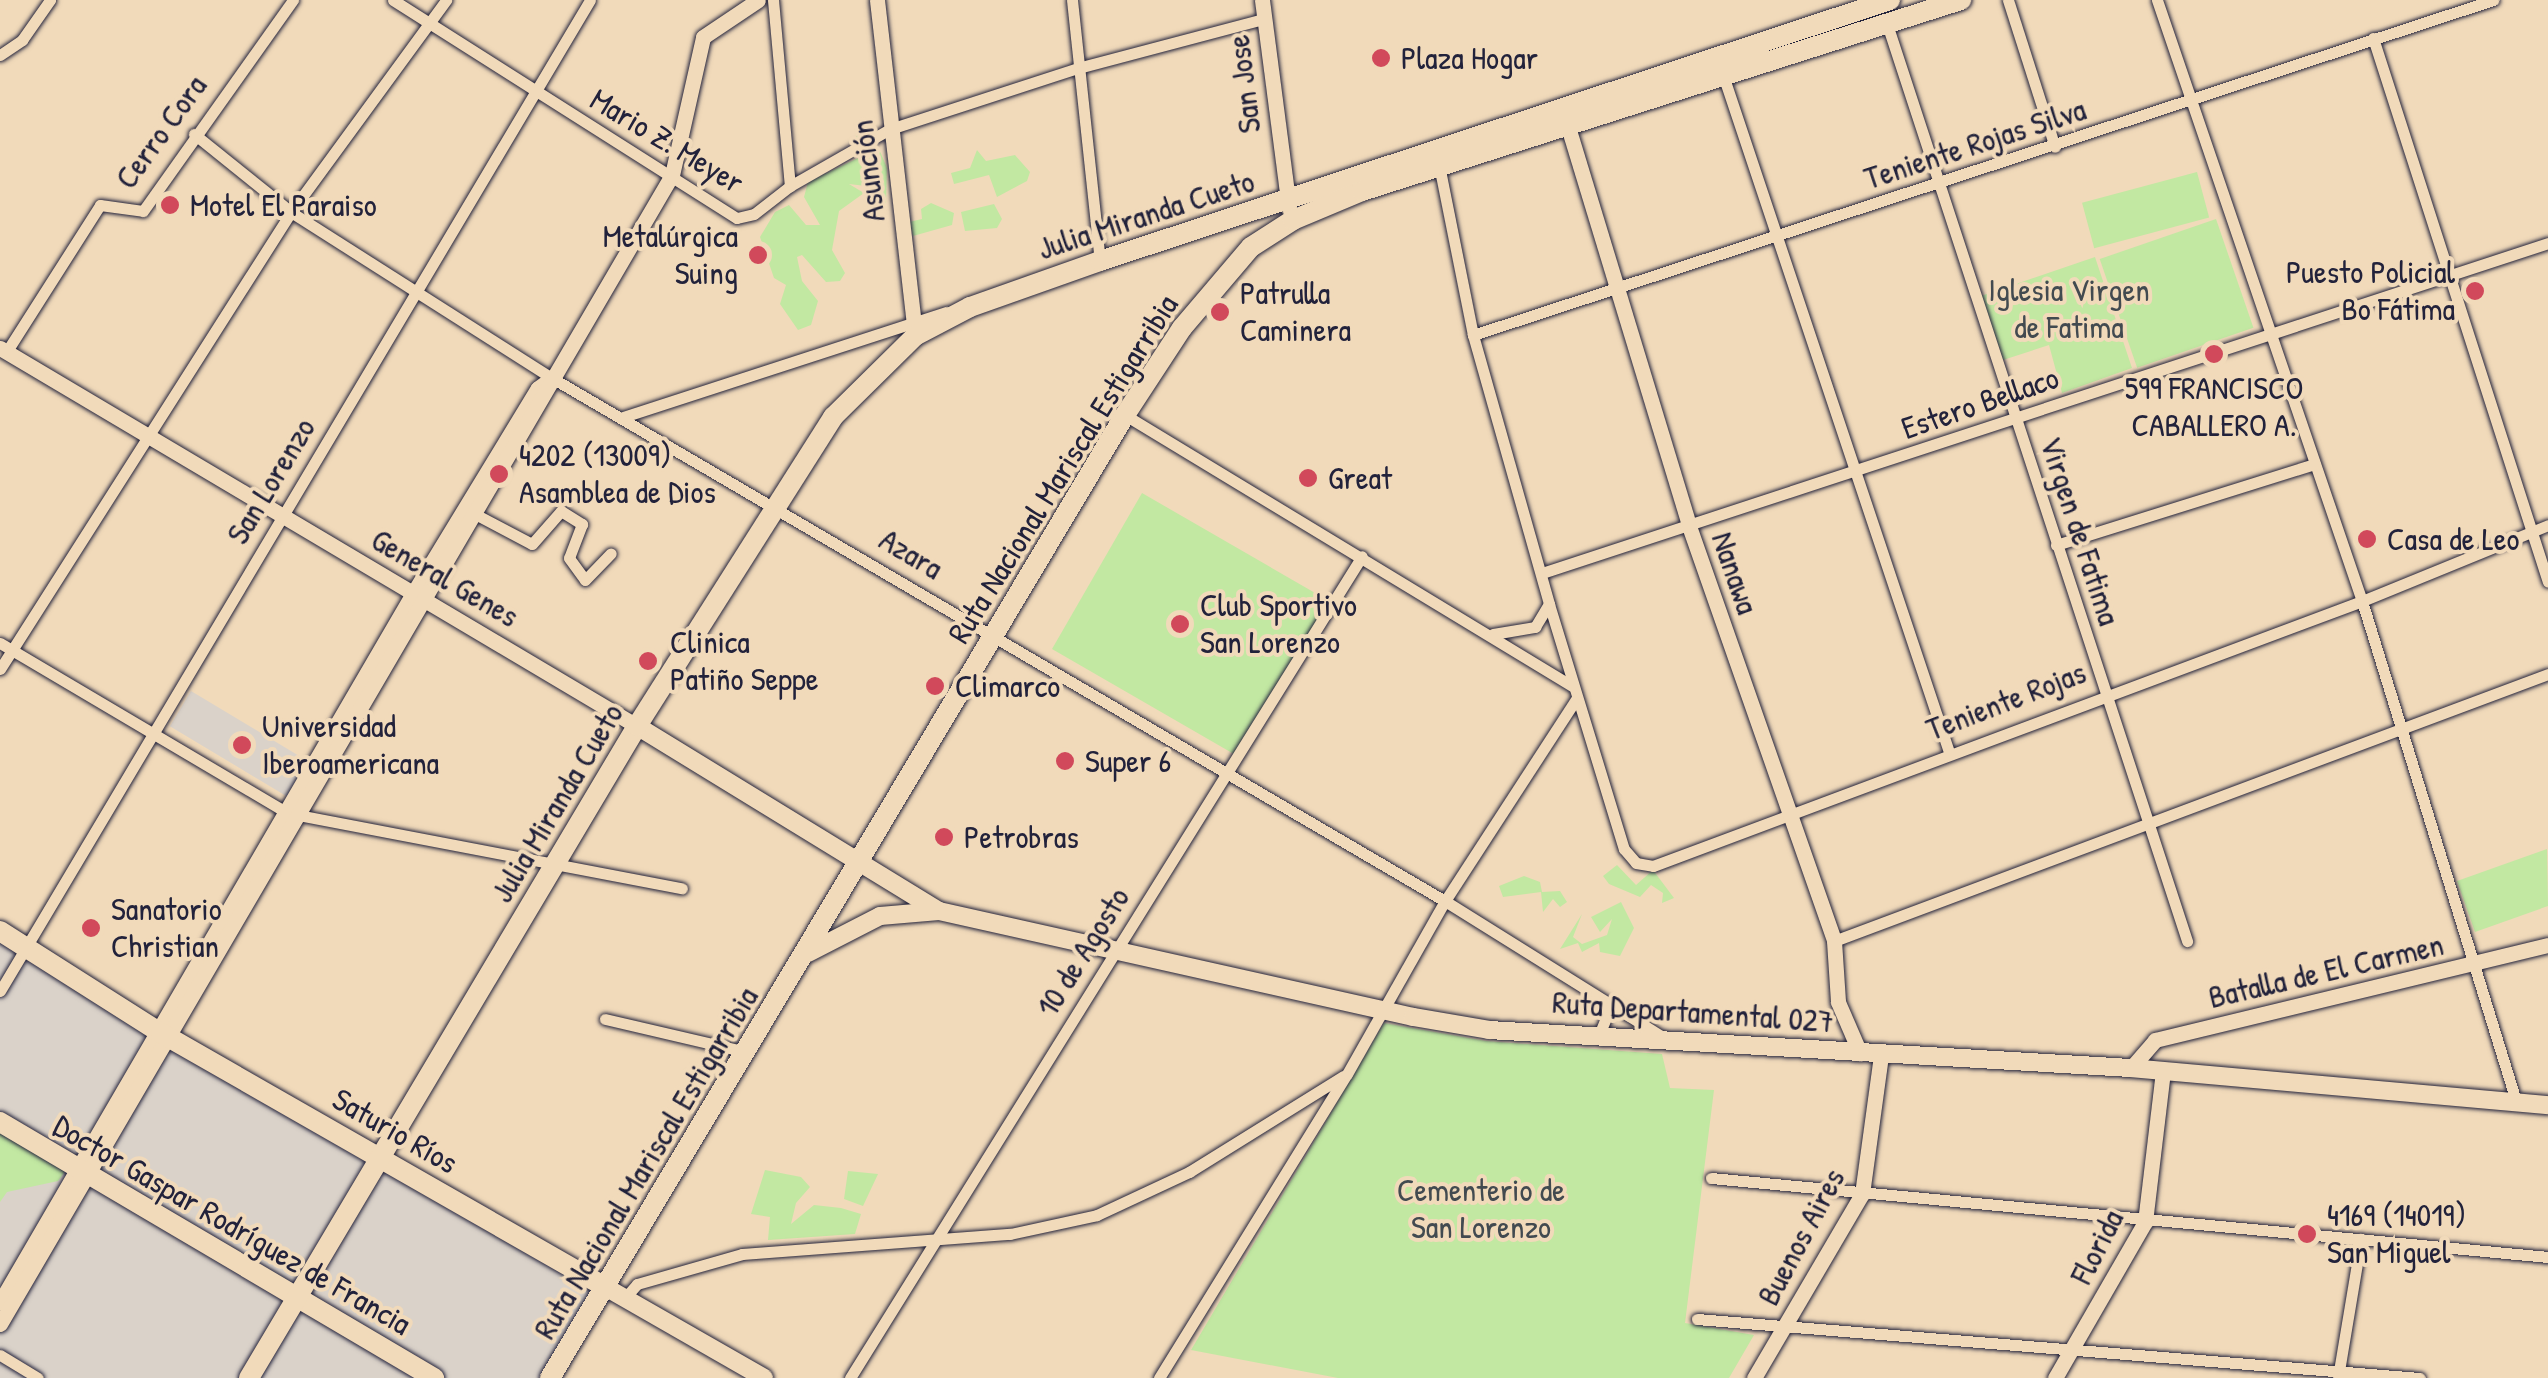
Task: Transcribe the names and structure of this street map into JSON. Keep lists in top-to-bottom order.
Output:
{
  "streets": {
    "highway": [
      "Julia Miranda Cueto",
      "Ruta Nacional Mariscal Estigarribia",
      "Saturio Ríos",
      "Doctor Gaspar Rodríguez de Francia"
    ],
    "main road": ["General Genes", "Ruta Departamental 027"],
    "street": [
      "San Jose",
      "Cerro Cora",
      "Mario Z. Meyer",
      "Teniente Rojas Silva",
      "Asunción",
      "Estero Bellaco",
      "San Lorenzo",
      "Virgen de Fatima",
      "Azara",
      "Nanawa",
      "Teniente Rojas",
      "10 de Agosto",
      "Batalla de El Carmen",
      "Buenos Aires",
      "Florida"
    ]
  },
  "crossings": [
    ["San Jose", "Mario Z. Meyer"],
    ["San Jose", "Julia Miranda Cueto"],
    ["San Jose", "Ruta Nacional Mariscal Estigarribia"],
    ["Cerro Cora", "Azara"],
    ["Cerro Cora", "General Genes"],
    ["Mario Z. Meyer", "Asunción"],
    ["Mario Z. Meyer", "San Lorenzo"],
    ["Teniente Rojas Silva", "Virgen de Fatima"],
    ["Teniente Rojas Silva", "Nanawa"],
    ["Asunción", "Julia Miranda Cueto"],
    ["Julia Miranda Cueto", "Ruta Nacional Mariscal Estigarribia"],
    ["Julia Miranda Cueto", "Azara"],
    ["Julia Miranda Cueto", "General Genes"],
    ["Julia Miranda Cueto", "Saturio Ríos"],
    ["Julia Miranda Cueto", "Doctor Gaspar Rodríguez de Francia"],
    ["Estero Bellaco", "Virgen de Fatima"],
    ["Estero Bellaco", "Nanawa"],
    ["Ruta Nacional Mariscal Estigarribia", "Virgen de Fatima"],
    ["Ruta Nacional Mariscal Estigarribia", "Azara"],
    ["Ruta Nacional Mariscal Estigarribia", "Nanawa"],
    ["Ruta Nacional Mariscal Estigarribia", "General Genes"],
    ["Ruta Nacional Mariscal Estigarribia", "Ruta Departamental 027"],
    ["Ruta Nacional Mariscal Estigarribia", "Saturio Ríos"],
    ["San Lorenzo", "Azara"],
    ["San Lorenzo", "General Genes"],
    ["San Lorenzo", "Saturio Ríos"],
    ["Virgen de Fatima", "Teniente Rojas"],
    ["Azara", "10 de Agosto"],
    ["Azara", "Ruta Departamental 027"],
    ["Nanawa", "Teniente Rojas"],
    ["Nanawa", "Ruta Departamental 027"],
    ["General Genes", "Ruta Departamental 027"],
    ["10 de Agosto", "Ruta Departamental 027"],
    ["Batalla de El Carmen", "Ruta Departamental 027"],
    ["Ruta Departamental 027", "Buenos Aires"],
    ["Ruta Departamental 027", "Florida"]
  ],
  "parks": ["Iglesia Virgen de Fatima", "Cementerio de San Lorenzo"],
  "places": [
    "Plaza Hogar",
    "Motel El Paraiso",
    "Metalúrgica Suing",
    "Puesto Policial Bo Fátima",
    "Patrulla Caminera",
    "599 FRANCISCO CABALLERO A.",
    "4202 (13009) Asamblea de Dios",
    "Great",
    "Casa de Leo",
    "Club Sportivo San Lorenzo",
    "Clinica Patiño Seppe",
    "Climarco",
    "Universidad Iberoamericana",
    "Super 6",
    "Petrobras",
    "Sanatorio Christian",
    "4169 (14019) San Miguel"
  ]
}
